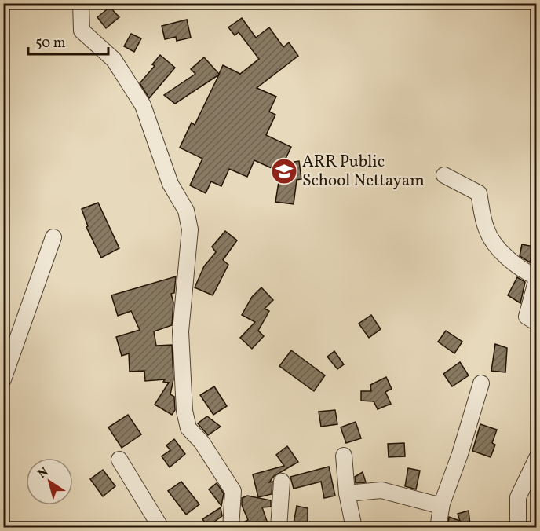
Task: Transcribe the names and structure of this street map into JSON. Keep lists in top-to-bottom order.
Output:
{
  "places": {
    "school or university": ["ARR Public School Nettayam"]
  },
  "scale_bar": "50 m",
  "north": "top left"
}
